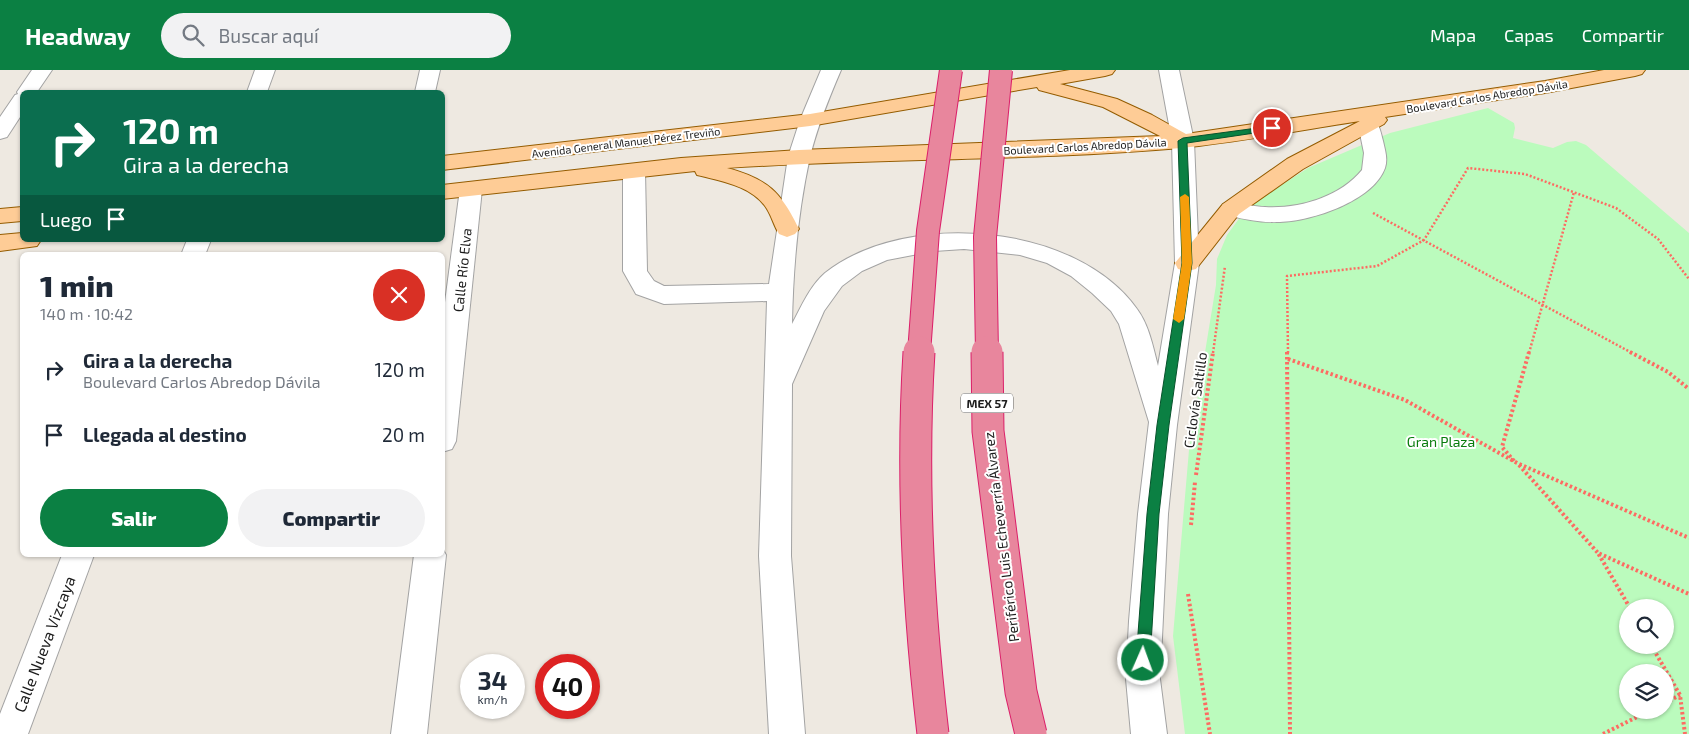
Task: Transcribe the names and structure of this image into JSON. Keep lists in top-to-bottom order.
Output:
{
  "streets": {
    "highway": ["MEX 57", "Periférico Luis Echeverría Álvarez"],
    "main road": ["Boulevard Carlos Abredop Dávila", "Avenida General Manuel Pérez Treviño"],
    "street": ["Calle Río Elva", "Calle Nueva Vizcaya"],
    "path": ["Ciclovía Saltillo"]
  },
  "parks": ["Gran Plaza"],
  "page": {
    "header": "Headway",
    "search": "Buscar aquí",
    "nav": ["Mapa", "Capas", "Compartir"],
    "turn": ["120 m", "Gira a la derecha"],
    "then": "Luego",
    "heading": ["1 min", "140 m · 10:42"],
    "list": [
      {
        "name": "Gira a la derecha",
        "note": "Boulevard Carlos Abredop Dávila",
        "value": "120 m"
      },
      {
        "name": "Llegada al destino",
        "value": "20 m"
      }
    ],
    "buttons": ["Salir", "Compartir"],
    "speed": "34 km/h",
    "limit": "40"
  }
}
